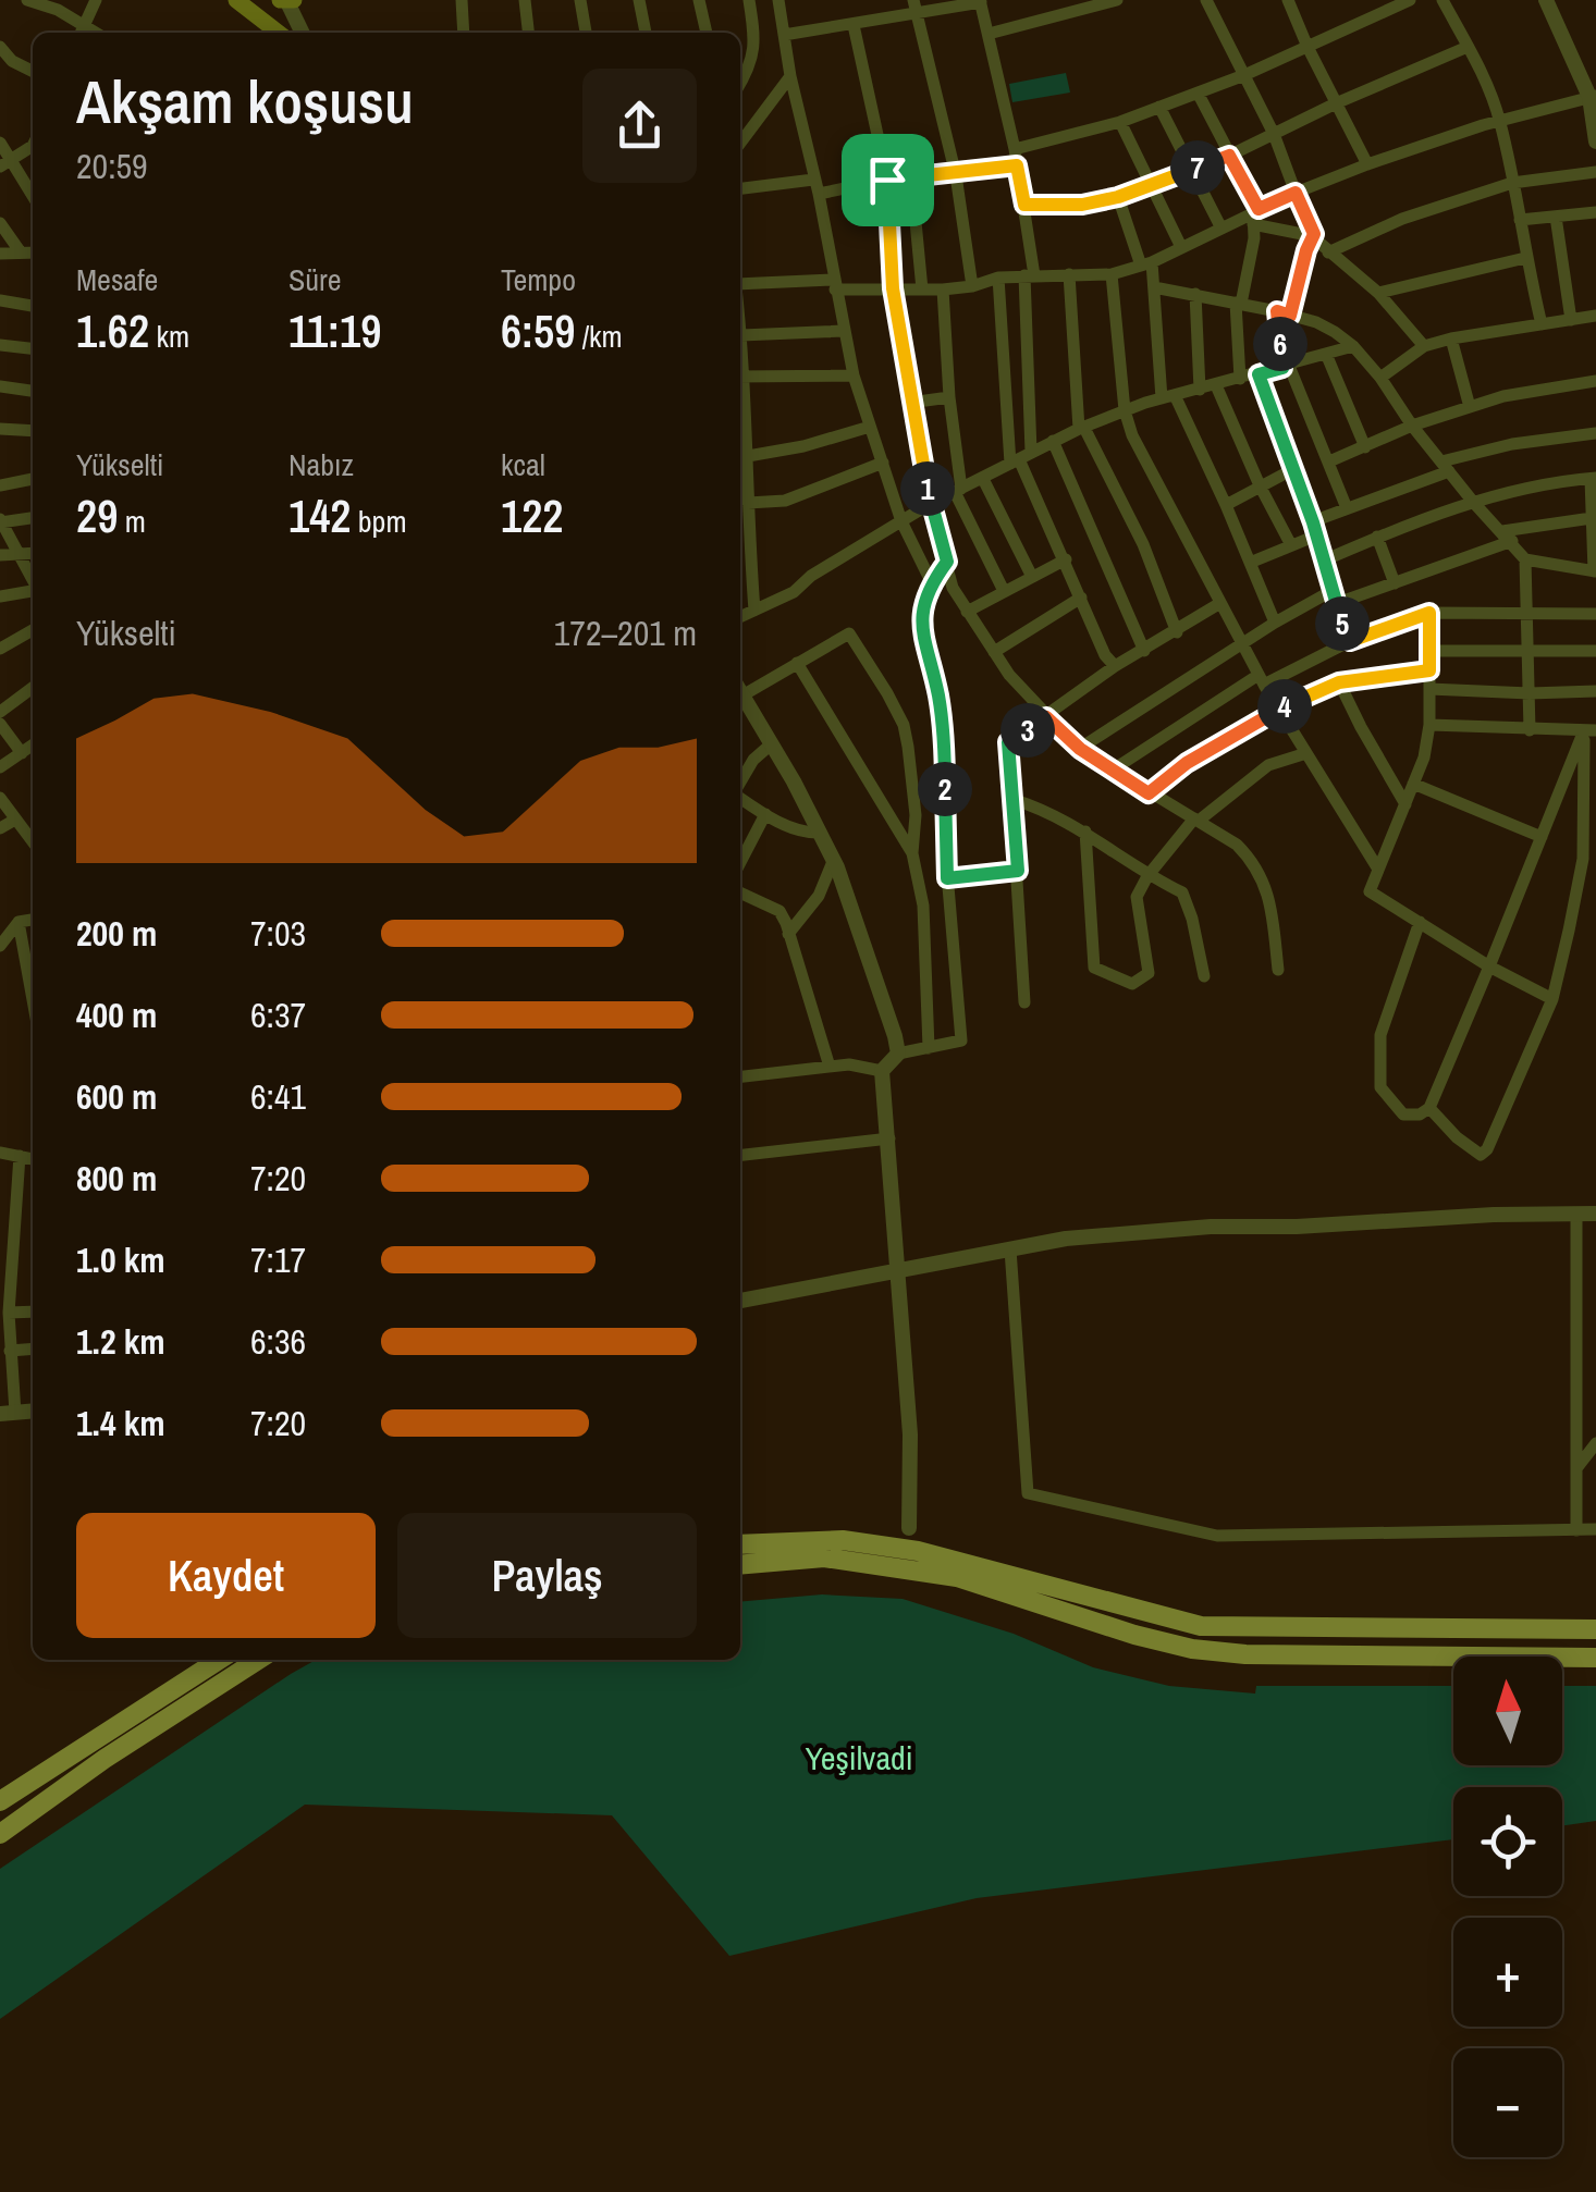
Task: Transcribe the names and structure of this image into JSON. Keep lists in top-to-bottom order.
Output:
{
  "parks": ["Yeşilvadi"],
  "north": "top",
  "page": {
    "heading": ["Akşam koşusu", "20:59"],
    "pins": [
      "7",
      "6",
      "1",
      "5",
      "4",
      "3",
      "2"
    ],
    "stats": [
      ["Mesafe", "1.62 km"],
      ["Süre", "11:19"],
      ["Tempo", "6:59 /km"],
      ["Yükselti", "29 m"],
      ["Nabız", "142 bpm"],
      ["kcal", "122"]
    ],
    "chart": ["Yükselti", "172–201 m"],
    "list": [
      {
        "name": "200 m",
        "note": "7:03"
      },
      {
        "name": "400 m",
        "note": "6:37"
      },
      {
        "name": "600 m",
        "note": "6:41"
      },
      {
        "name": "800 m",
        "note": "7:20"
      },
      {
        "name": "1.0 km",
        "note": "7:17"
      },
      {
        "name": "1.2 km",
        "note": "6:36"
      },
      {
        "name": "1.4 km",
        "note": "7:20"
      }
    ],
    "buttons": ["Kaydet", "Paylaş"],
    "map_buttons": ["+", "−"]
  }
}
